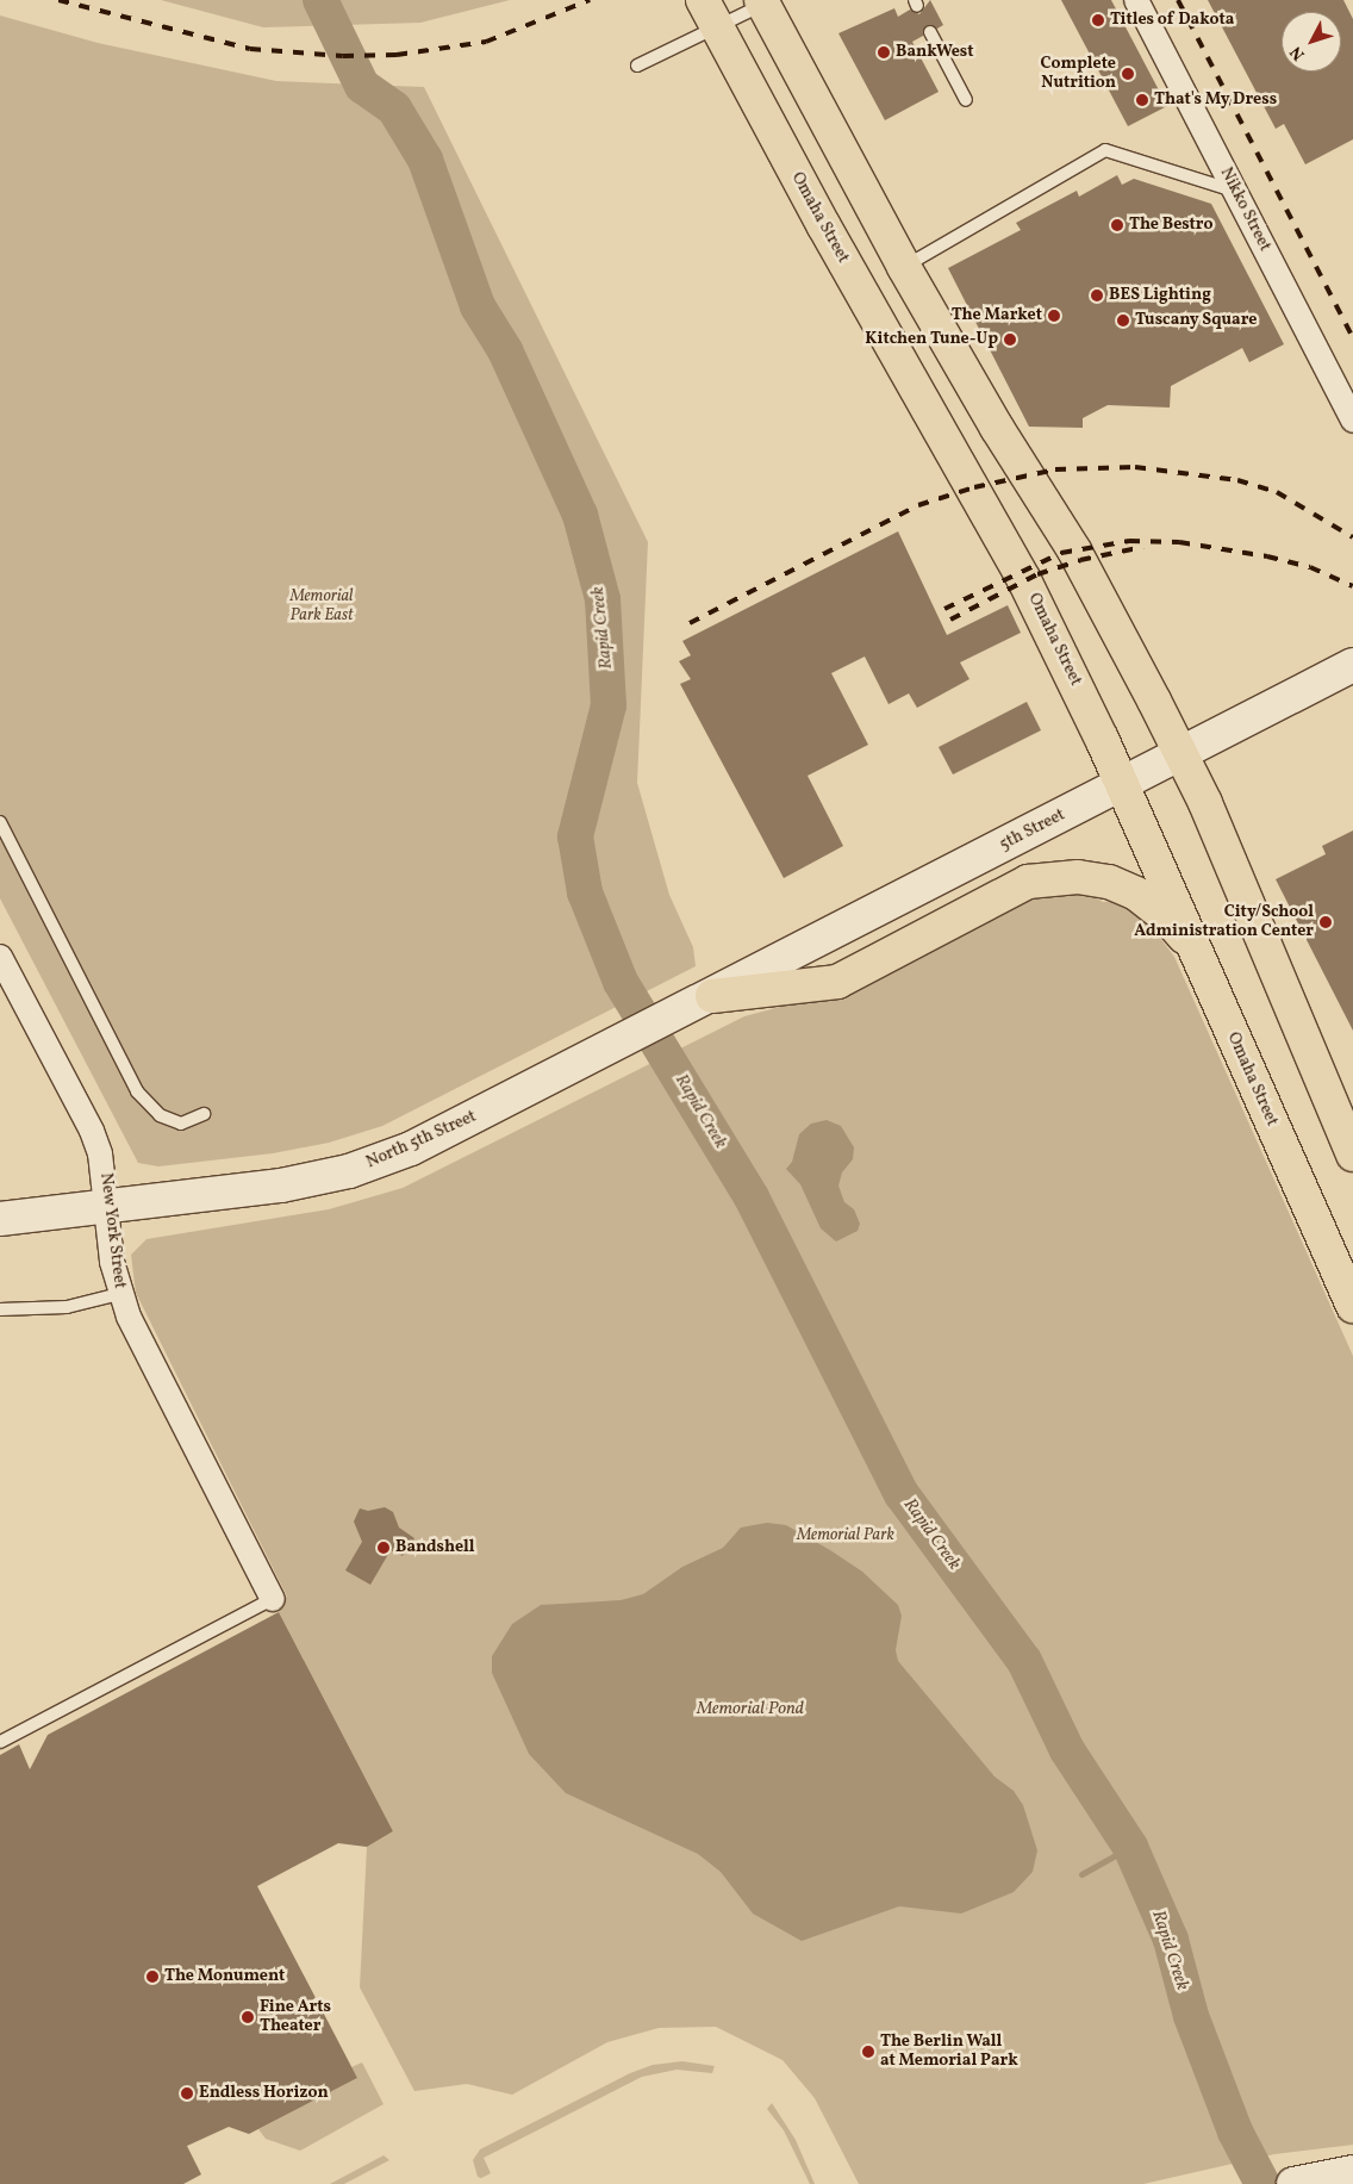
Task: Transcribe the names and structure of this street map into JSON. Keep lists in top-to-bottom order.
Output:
{
  "streets": {
    "main road": ["Omaha Street", "5th Street", "North 5th Street"],
    "street": ["Nikko Street", "New York Street"]
  },
  "crossings": [
    ["Omaha Street", "5th Street"],
    ["5th Street", "North 5th Street"],
    ["North 5th Street", "New York Street"]
  ],
  "water": ["Rapid Creek", "Memorial Pond"],
  "parks": ["Memorial Park East", "Memorial Park"],
  "places": [
    "Titles of Dakota",
    "BankWest",
    "Complete Nutrition",
    "That's My Dress",
    "The Bestro",
    "BES Lighting",
    "The Market",
    "Tuscany Square",
    "Kitchen Tune-Up",
    "City/School Administration Center",
    "Bandshell",
    "The Monument",
    "Fine Arts Theater",
    "The Berlin Wall at Memorial Park",
    "Endless Horizon"
  ],
  "north": "bottom left"
}
